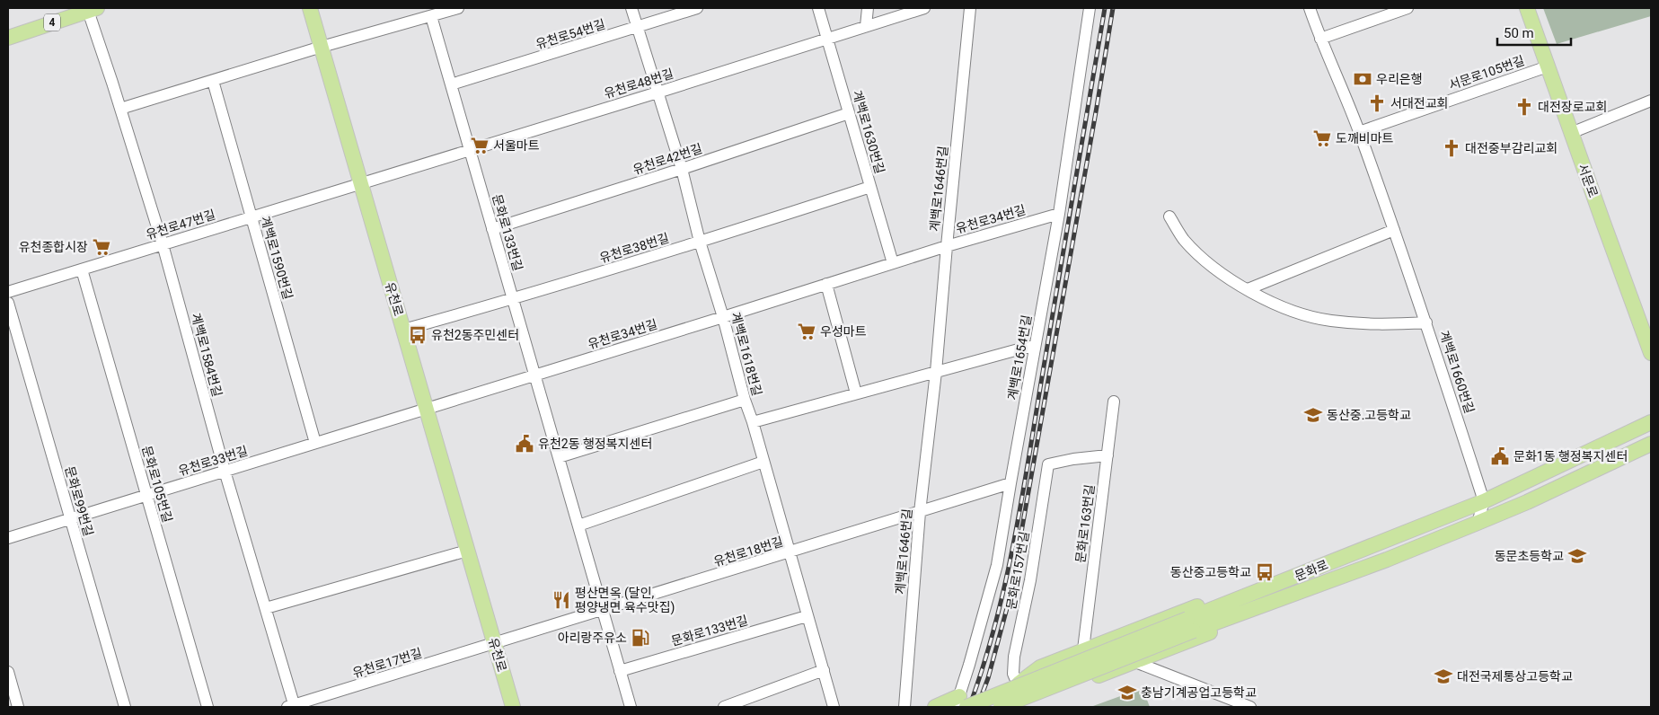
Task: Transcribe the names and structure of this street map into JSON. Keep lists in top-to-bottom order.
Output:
{
  "streets": {
    "main road": [
      "4",
      "서문로",
      "유천로",
      "문화로"
    ],
    "street": [
      "유천로54번길",
      "서문로105번길",
      "유천로48번길",
      "계백로1630번길",
      "유천로42번길",
      "계백로1646번길",
      "유천로34번길",
      "유천로47번길",
      "문화로133번길",
      "유천로38번길",
      "계백로1590번길",
      "계백로1618번길",
      "계백로1584번길",
      "계백로1654번길",
      "계백로1660번길",
      "유천로33번길",
      "문화로105번길",
      "문화로99번길",
      "문화로163번길",
      "유천로18번길",
      "문화로157번길",
      "유천로17번길"
    ]
  },
  "crossings": [
    ["4", "계백로1584번길"],
    ["유천로54번길", "문화로133번길"],
    ["유천로54번길", "계백로1618번길"],
    ["서문로105번길", "서문로"],
    ["서문로105번길", "계백로1660번길"],
    ["유천로48번길", "계백로1630번길"],
    ["유천로48번길", "유천로47번길"],
    ["유천로48번길", "문화로133번길"],
    ["유천로48번길", "유천로"],
    ["유천로48번길", "계백로1618번길"],
    ["계백로1630번길", "유천로42번길"],
    ["계백로1630번길", "유천로34번길"],
    ["계백로1630번길", "유천로38번길"],
    ["유천로42번길", "문화로133번길"],
    ["유천로42번길", "계백로1618번길"],
    ["계백로1646번길", "유천로34번길"],
    ["계백로1646번길", "유천로18번길"],
    ["유천로34번길", "문화로133번길"],
    ["유천로34번길", "유천로"],
    ["유천로34번길", "계백로1618번길"],
    ["유천로34번길", "계백로1654번길"],
    ["유천로34번길", "유천로33번길"],
    ["유천로47번길", "계백로1590번길"],
    ["유천로47번길", "유천로"],
    ["유천로47번길", "계백로1584번길"],
    ["유천로47번길", "문화로105번길"],
    ["문화로133번길", "유천로38번길"],
    ["문화로133번길", "계백로1618번길"],
    ["문화로133번길", "유천로18번길"],
    ["유천로38번길", "유천로"],
    ["유천로38번길", "계백로1618번길"],
    ["계백로1590번길", "유천로33번길"],
    ["유천로", "유천로33번길"],
    ["유천로", "유천로18번길"],
    ["유천로", "유천로17번길"],
    ["계백로1618번길", "유천로18번길"],
    ["계백로1584번길", "유천로33번길"],
    ["계백로1584번길", "유천로17번길"],
    ["계백로1654번길", "유천로18번길"],
    ["계백로1654번길", "문화로"],
    ["계백로1660번길", "문화로"],
    ["유천로33번길", "문화로105번길"],
    ["유천로33번길", "문화로99번길"],
    ["문화로163번길", "문화로157번길"],
    ["유천로18번길", "유천로17번길"]
  ],
  "places": {
    "bank": ["우리은행"],
    "church": ["서대전교회", "대전장로교회", "대전중부감리교회"],
    "supermarket": [
      "도깨비마트",
      "서울마트",
      "유천종합시장",
      "우성마트"
    ],
    "bus stop": ["유천2동주민센터", "동산중고등학교"],
    "school or university": [
      "동산중.고등학교",
      "동문초등학교",
      "대전국제통상고등학교",
      "충남기계공업고등학교"
    ],
    "public building": ["유천2동 행정복지센터", "문화1동 행정복지센터"],
    "restaurant": ["평산면옥 (달인, 평양냉면 육수맛집)"],
    "fuel station": ["아리랑주유소"]
  },
  "scale_bar": "50 m"
}
